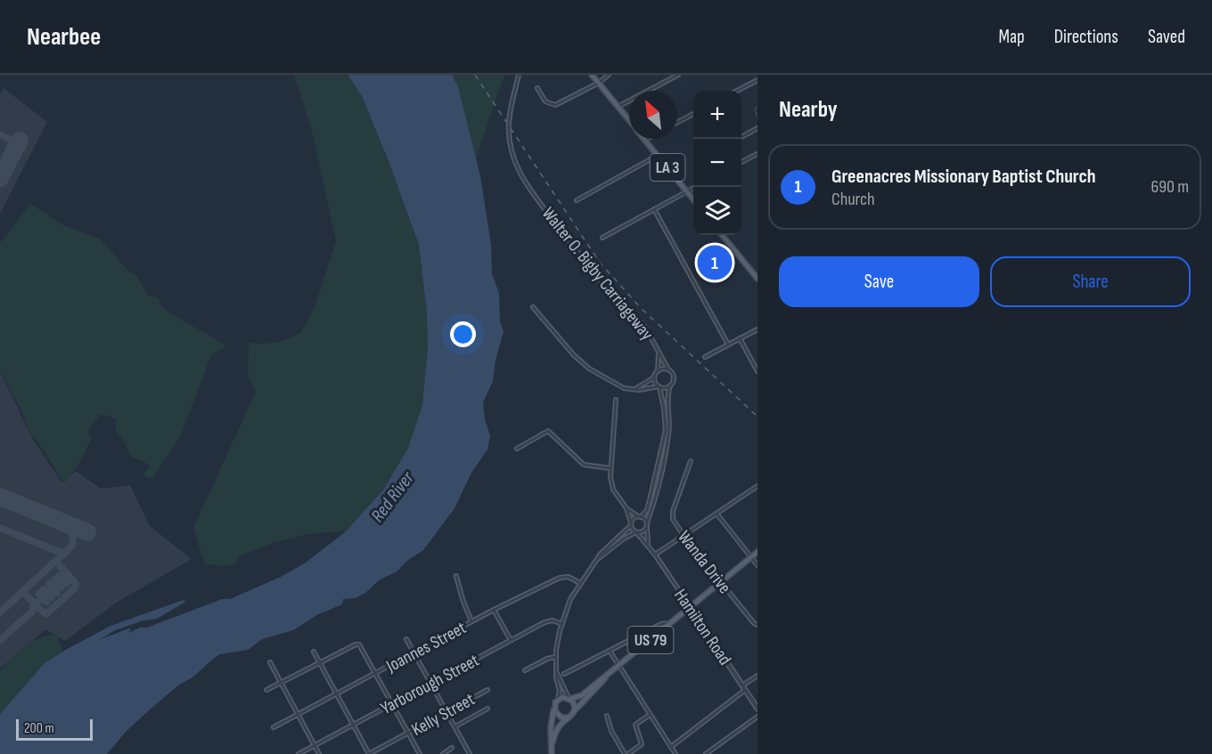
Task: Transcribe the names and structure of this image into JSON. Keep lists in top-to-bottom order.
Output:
{
  "streets": {
    "main road": ["LA 3", "US 79"],
    "street": [
      "Walter O. Bigby Carriageway",
      "Wanda Drive",
      "Hamilton Road",
      "Joannes Street",
      "Yarborough Street",
      "Kelly Street"
    ]
  },
  "crossings": [
    ["Walter O. Bigby Carriageway", "Hamilton Road"],
    ["Wanda Drive", "US 79"],
    ["Hamilton Road", "US 79"]
  ],
  "water": ["Red River"],
  "scale_bar": "200 m",
  "north": "top left",
  "page": {
    "header": "Nearbee",
    "nav": ["Map", "Directions", "Saved"],
    "heading": "Nearby",
    "map_buttons": ["+", "−"],
    "list": [
      {
        "mark": "1",
        "name": "Greenacres Missionary Baptist Church",
        "note": "Church",
        "value": "690 m"
      }
    ],
    "buttons": ["Save", "Share"],
    "pins": "1",
    "scale": "200 m"
  }
}
